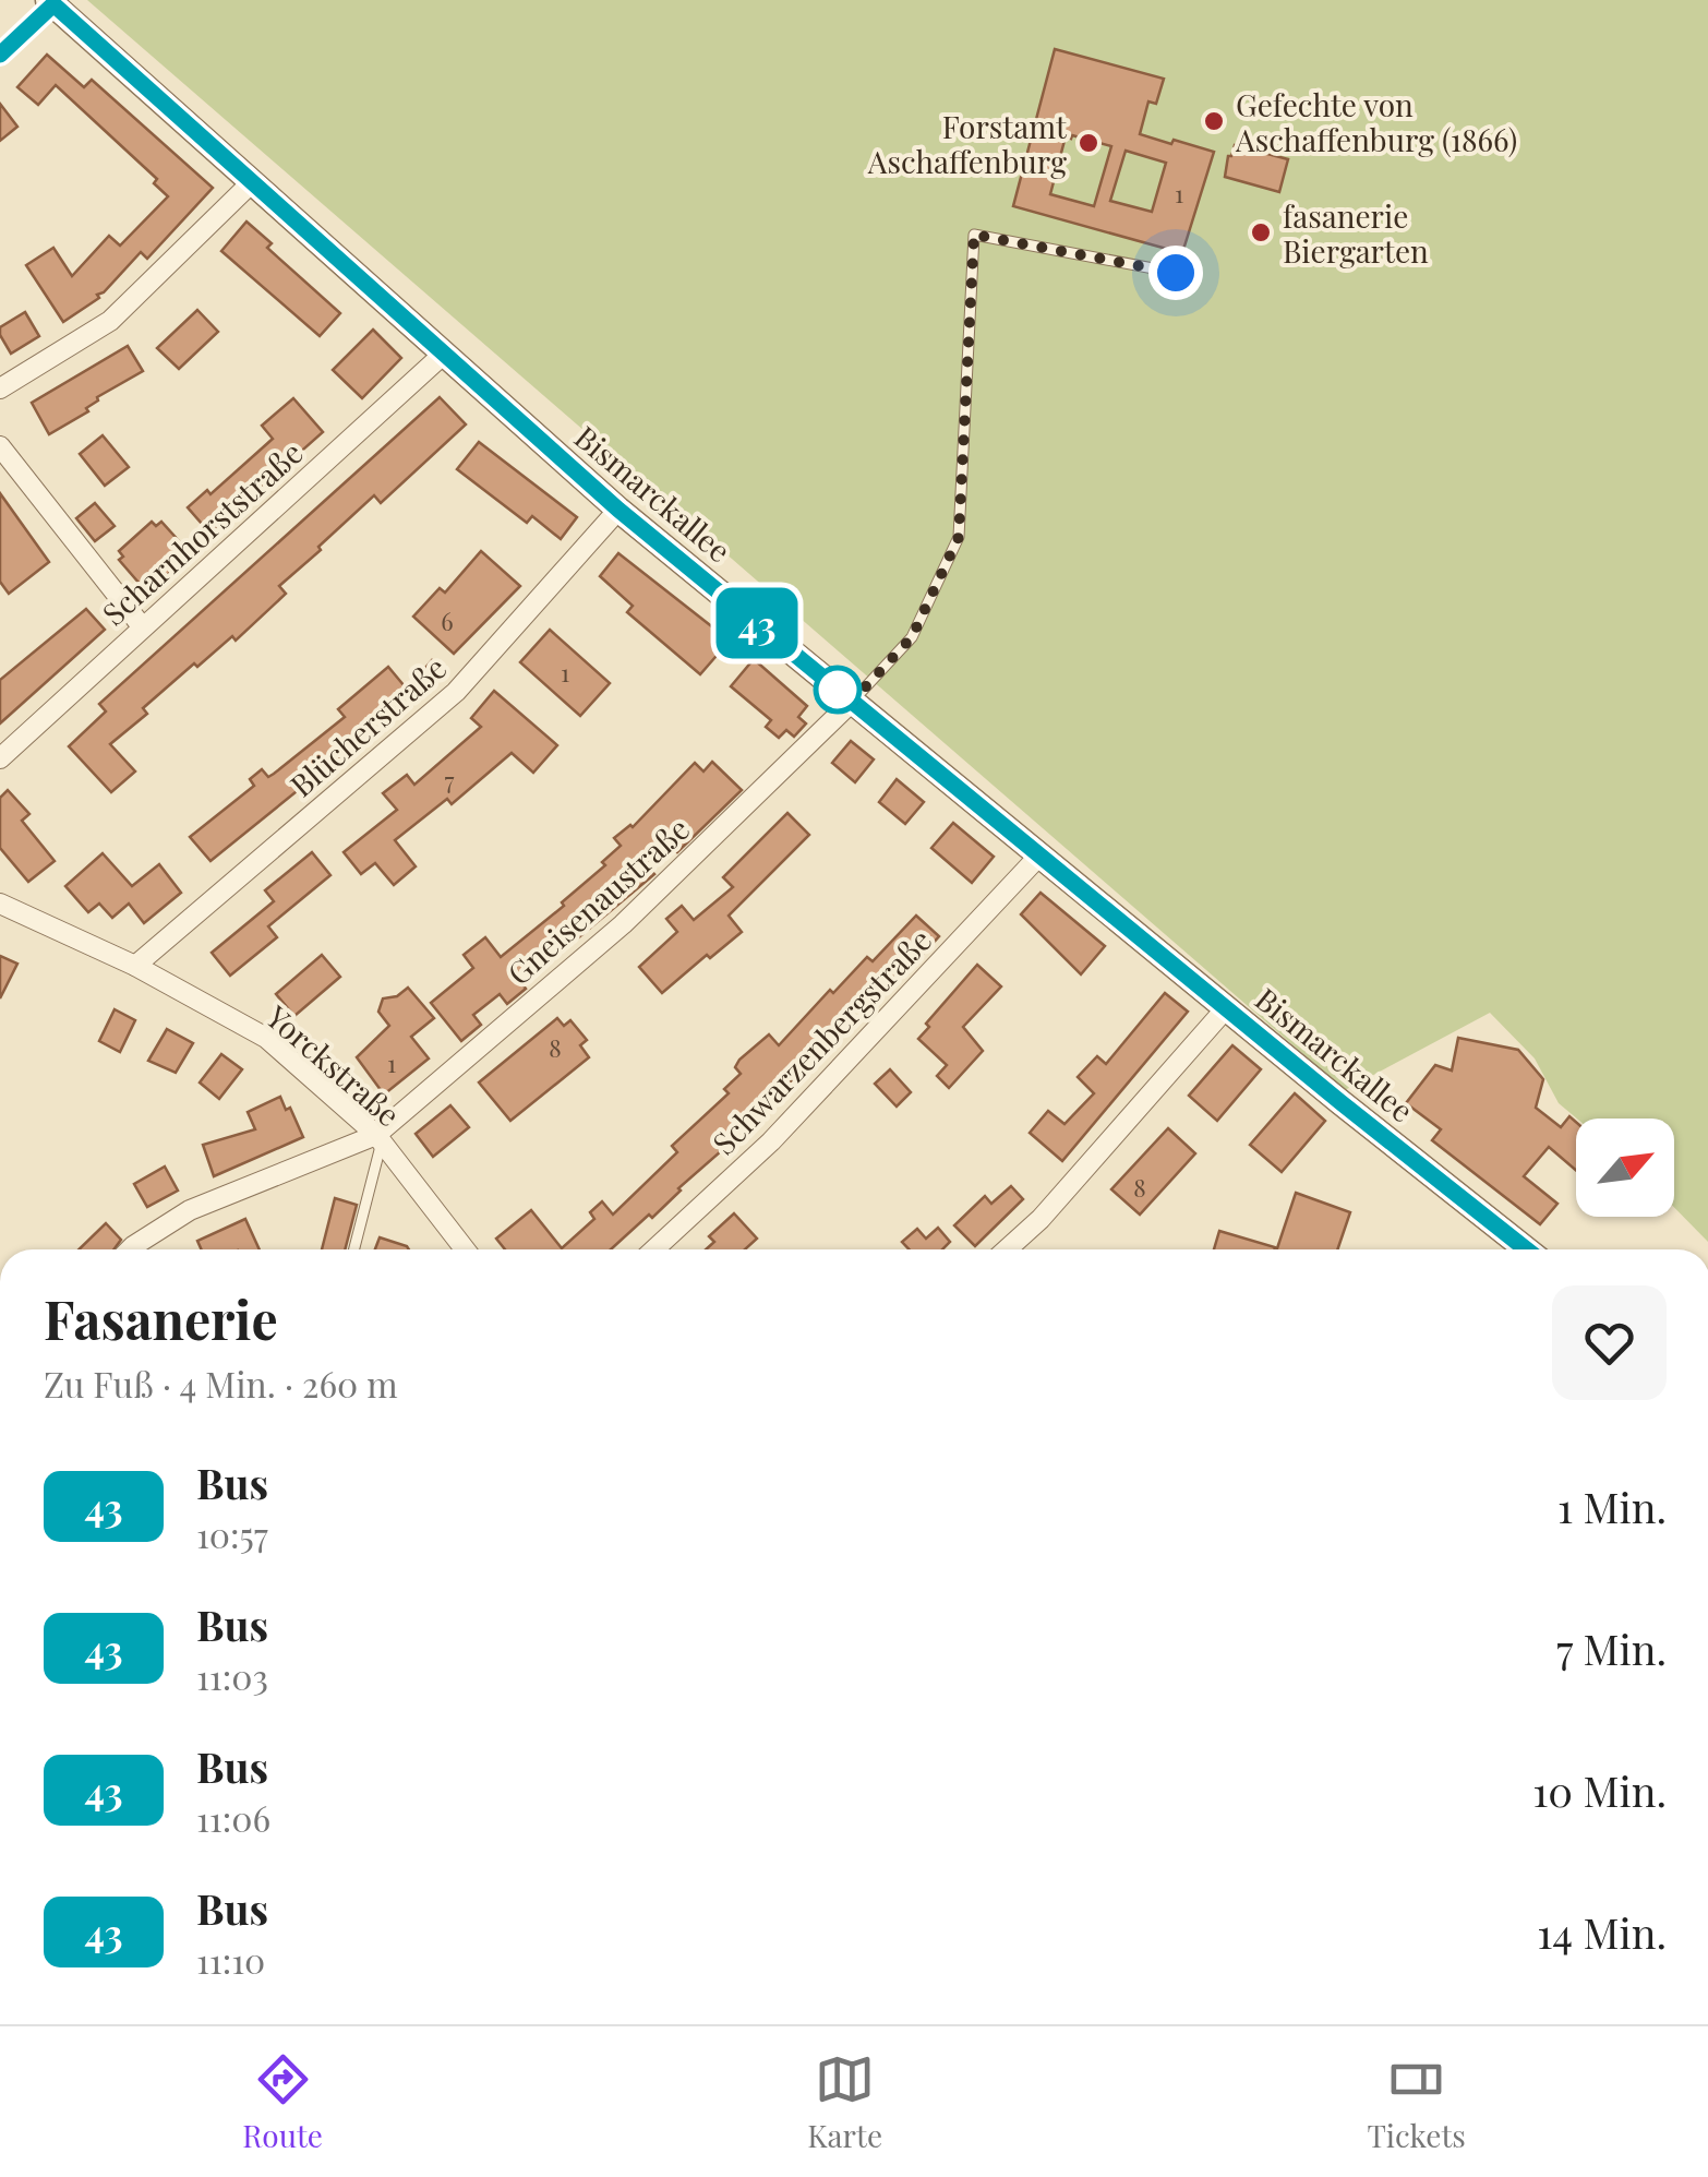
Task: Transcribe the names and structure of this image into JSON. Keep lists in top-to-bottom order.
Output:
{
  "streets": {
    "street": [
      "Bismarckallee",
      "Scharnhorststraße",
      "Blücherstraße",
      "Gneisenaustraße",
      "Schwarzenbergstraße",
      "Yorckstraße"
    ]
  },
  "crossings": [
    ["Bismarckallee", "Scharnhorststraße"],
    ["Bismarckallee", "Blücherstraße"],
    ["Bismarckallee", "Gneisenaustraße"],
    ["Bismarckallee", "Schwarzenbergstraße"],
    ["Blücherstraße", "Yorckstraße"],
    ["Gneisenaustraße", "Yorckstraße"]
  ],
  "places": ["Gefechte von Aschaffenburg (1866)", "Forstamt Aschaffenburg", "fasanerie Biergarten"],
  "lines": ["bus line 43"],
  "house_numbers": [
    "1",
    "6",
    "1",
    "7",
    "8",
    "1",
    "8"
  ],
  "north": "top right",
  "page": {
    "on_map": "43",
    "heading": ["Fasanerie", "Zu Fuß · 4 Min. · 260 m"],
    "list": [
      {
        "mark": "43",
        "name": "Bus",
        "note": "10:57",
        "value": "1 Min."
      },
      {
        "mark": "43",
        "name": "Bus",
        "note": "11:03",
        "value": "7 Min."
      },
      {
        "mark": "43",
        "name": "Bus",
        "note": "11:06",
        "value": "10 Min."
      },
      {
        "mark": "43",
        "name": "Bus",
        "note": "11:10",
        "value": "14 Min."
      }
    ],
    "tabs": ["Route", "Karte", "Tickets"]
  }
}
